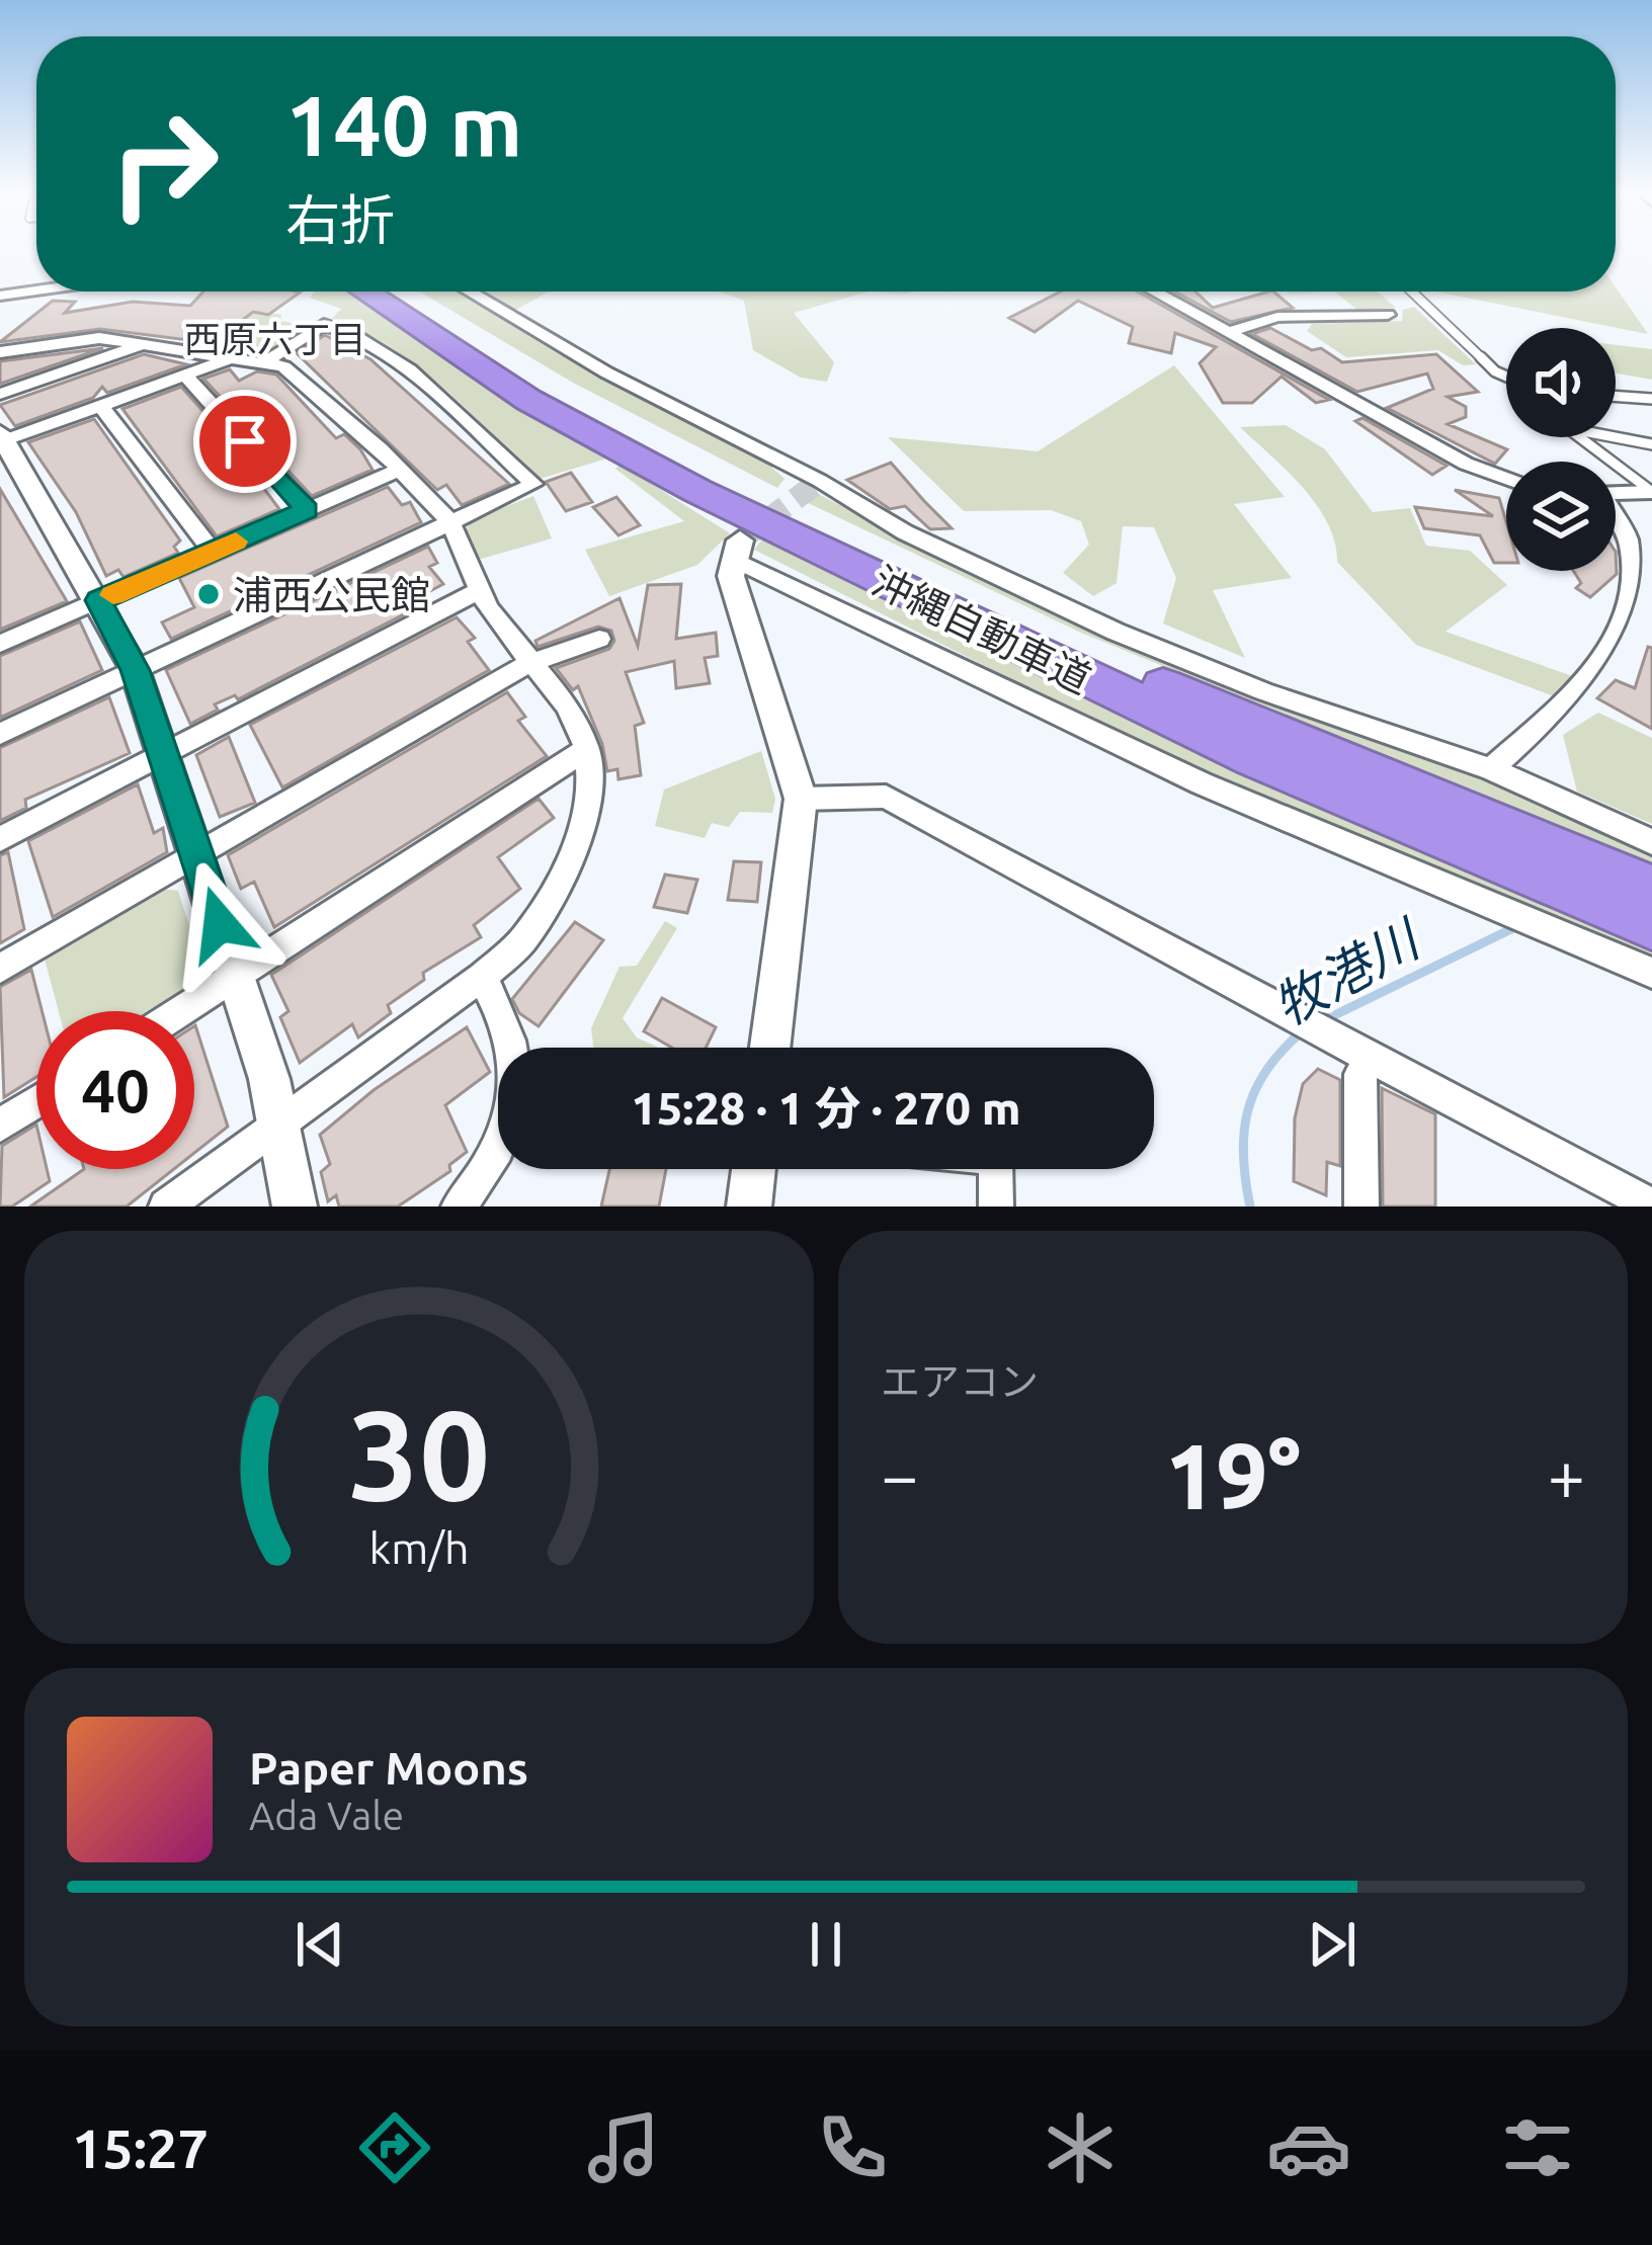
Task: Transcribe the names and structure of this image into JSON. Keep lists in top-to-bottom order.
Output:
{
  "streets": {
    "highway": ["沖縄自動車道"]
  },
  "districts": ["西原六丁目"],
  "water": ["牧港川"],
  "places": ["浦西公民館"],
  "page": {
    "turn": ["140 m", "右折"],
    "limit": "40",
    "trip": "15:28 · 1 分 · 270 m",
    "tile": "エアコン",
    "heat": ["−", "19°", "+"],
    "song": ["Paper Moons", "Ada Vale"],
    "tabs": "15:27",
    "gauge": ["30", "km/h"]
  }
}
